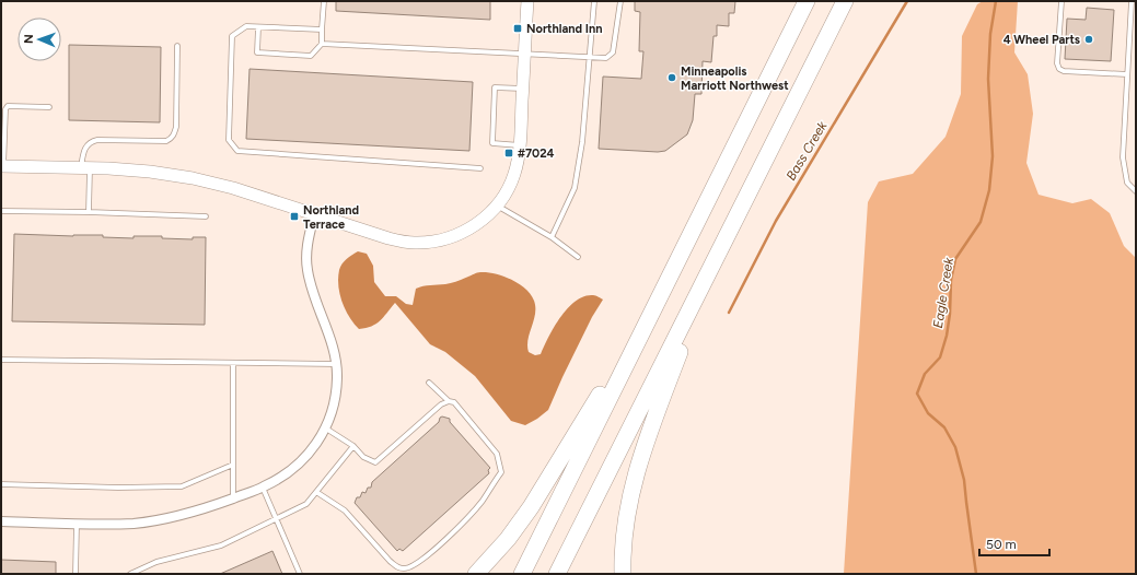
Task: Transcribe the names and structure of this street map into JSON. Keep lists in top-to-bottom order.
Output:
{
  "water": ["Bass Creek", "Eagle Creek"],
  "places": {
    "transit": ["Northland Inn", "#7024", "Northland Terrace"],
    "other": ["4 Wheel Parts", "Minneapolis Marriott Northwest"]
  },
  "scale_bar": "50 m",
  "north": "left"
}
